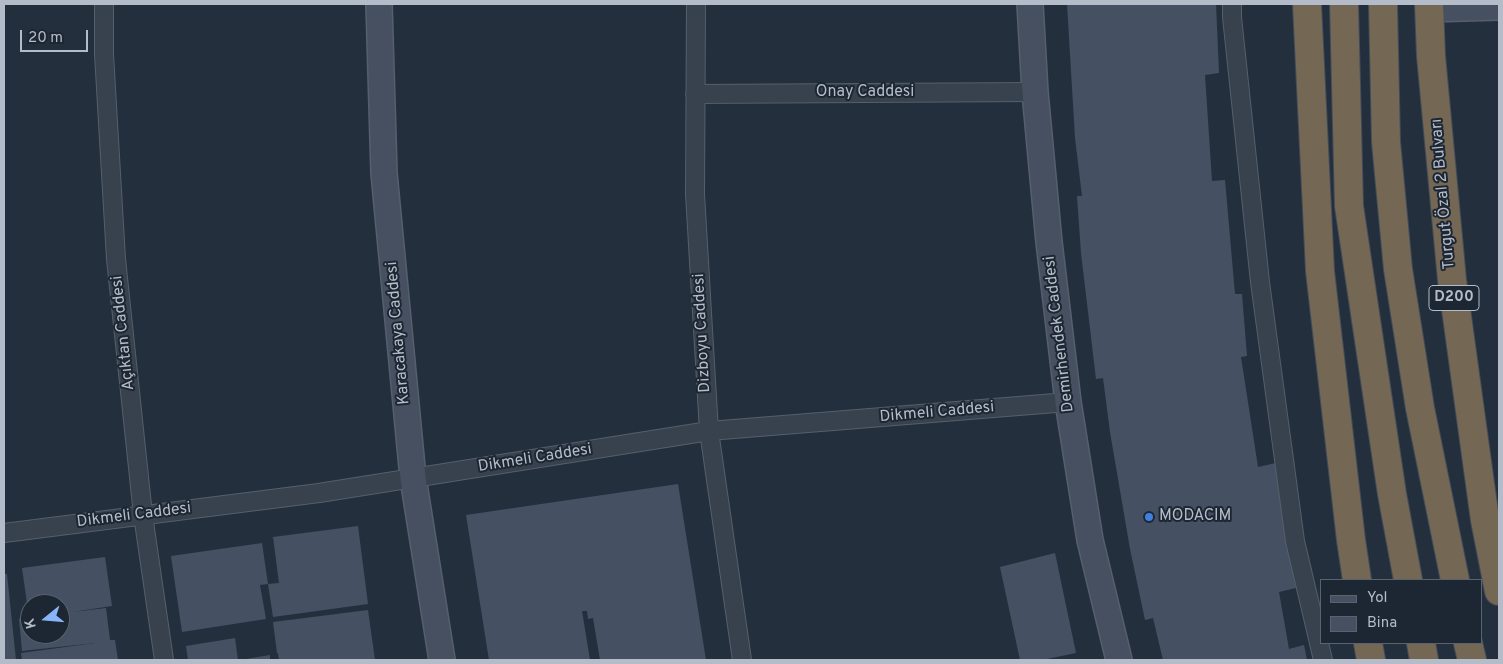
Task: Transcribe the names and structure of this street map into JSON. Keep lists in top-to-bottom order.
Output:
{
  "streets": {
    "highway": ["Turgut Özal 2 Bulvarı", "D200"],
    "street": [
      "Onay Caddesi",
      "Açıktan Caddesi",
      "Karacakaya Caddesi",
      "Dizboyu Caddesi",
      "Demirhendek Caddesi",
      "Dikmeli Caddesi"
    ]
  },
  "crossings": [
    ["Onay Caddesi", "Dizboyu Caddesi"],
    ["Onay Caddesi", "Demirhendek Caddesi"],
    ["Açıktan Caddesi", "Dikmeli Caddesi"],
    ["Karacakaya Caddesi", "Dikmeli Caddesi"],
    ["Dizboyu Caddesi", "Dikmeli Caddesi"],
    ["Demirhendek Caddesi", "Dikmeli Caddesi"]
  ],
  "places": ["MODACIM"],
  "legend": ["Yol", "Bina"],
  "scale_bar": "20 m",
  "north": "left"
}
